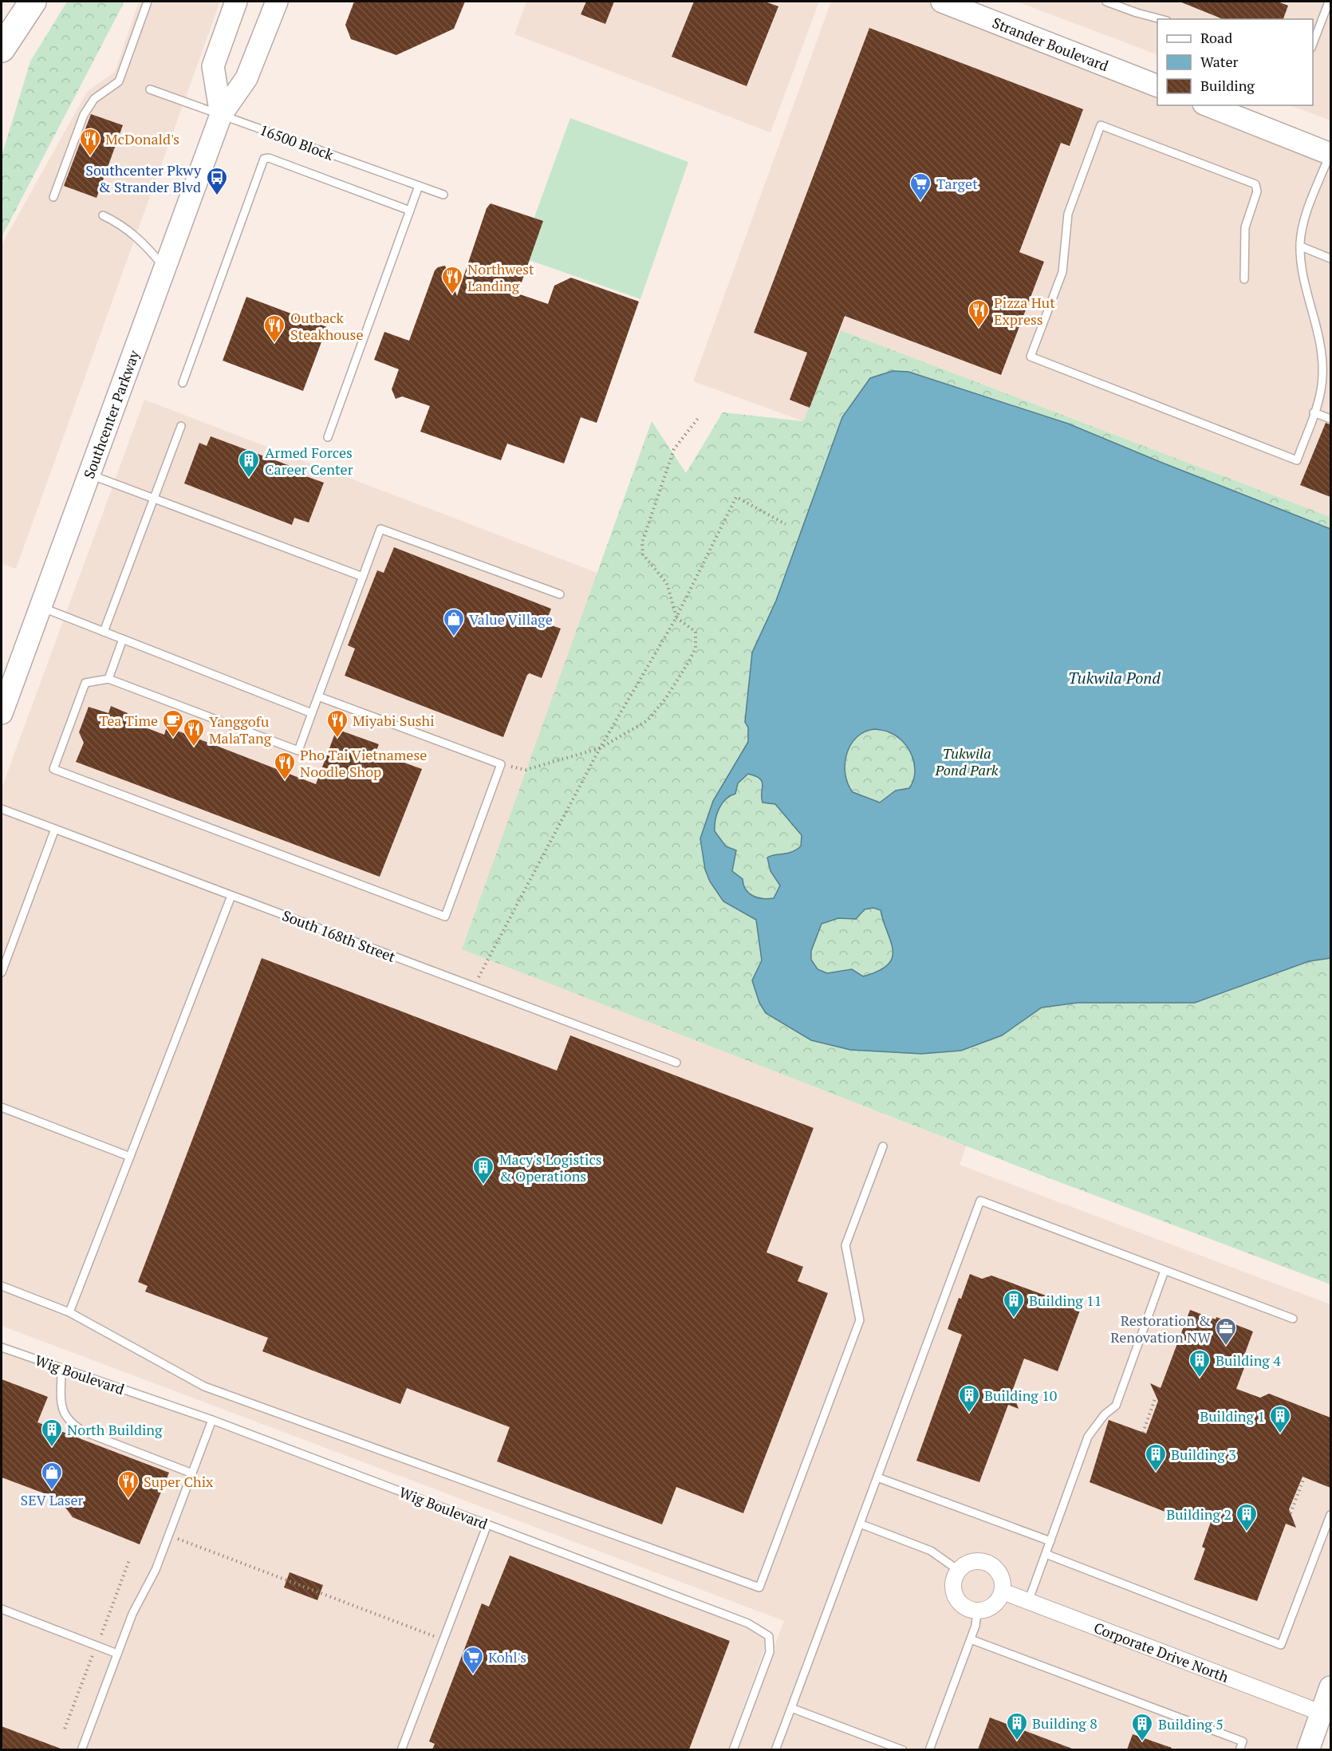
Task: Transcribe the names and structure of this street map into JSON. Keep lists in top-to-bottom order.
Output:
{
  "streets": {
    "main road": ["Strander Boulevard", "Southcenter Parkway"],
    "street": ["Corporate Drive North"],
    "lane": ["16500 Block", "South 168th Street", "Wig Boulevard"]
  },
  "crossings": [
    ["16500 Block", "Southcenter Parkway"]
  ],
  "water": ["Tukwila Pond"],
  "parks": ["Tukwila Pond Park"],
  "places": {
    "restaurant": [
      "McDonald's",
      "Northwest Landing",
      "Pizza Hut Express",
      "Outback Steakhouse",
      "Miyabi Sushi",
      "Yanggofu MalaTang",
      "Pho Tai Vietnamese Noodle Shop",
      "Super Chix"
    ],
    "bus stop": ["Southcenter Pkwy & Strander Blvd"],
    "supermarket": ["Target", "Kohl's"],
    "building": [
      "Armed Forces Career Center",
      "Macy's Logistics & Operations",
      "Building 11",
      "Building 4",
      "Building 10",
      "Building 1",
      "North Building",
      "Building 3",
      "Building 2",
      "Building 8",
      "Building 5"
    ],
    "shop": ["Value Village", "SEV Laser"],
    "cafe": ["Tea Time"],
    "office": ["Restoration & Renovation NW"]
  },
  "legend": ["Road", "Water", "Building"]
}
